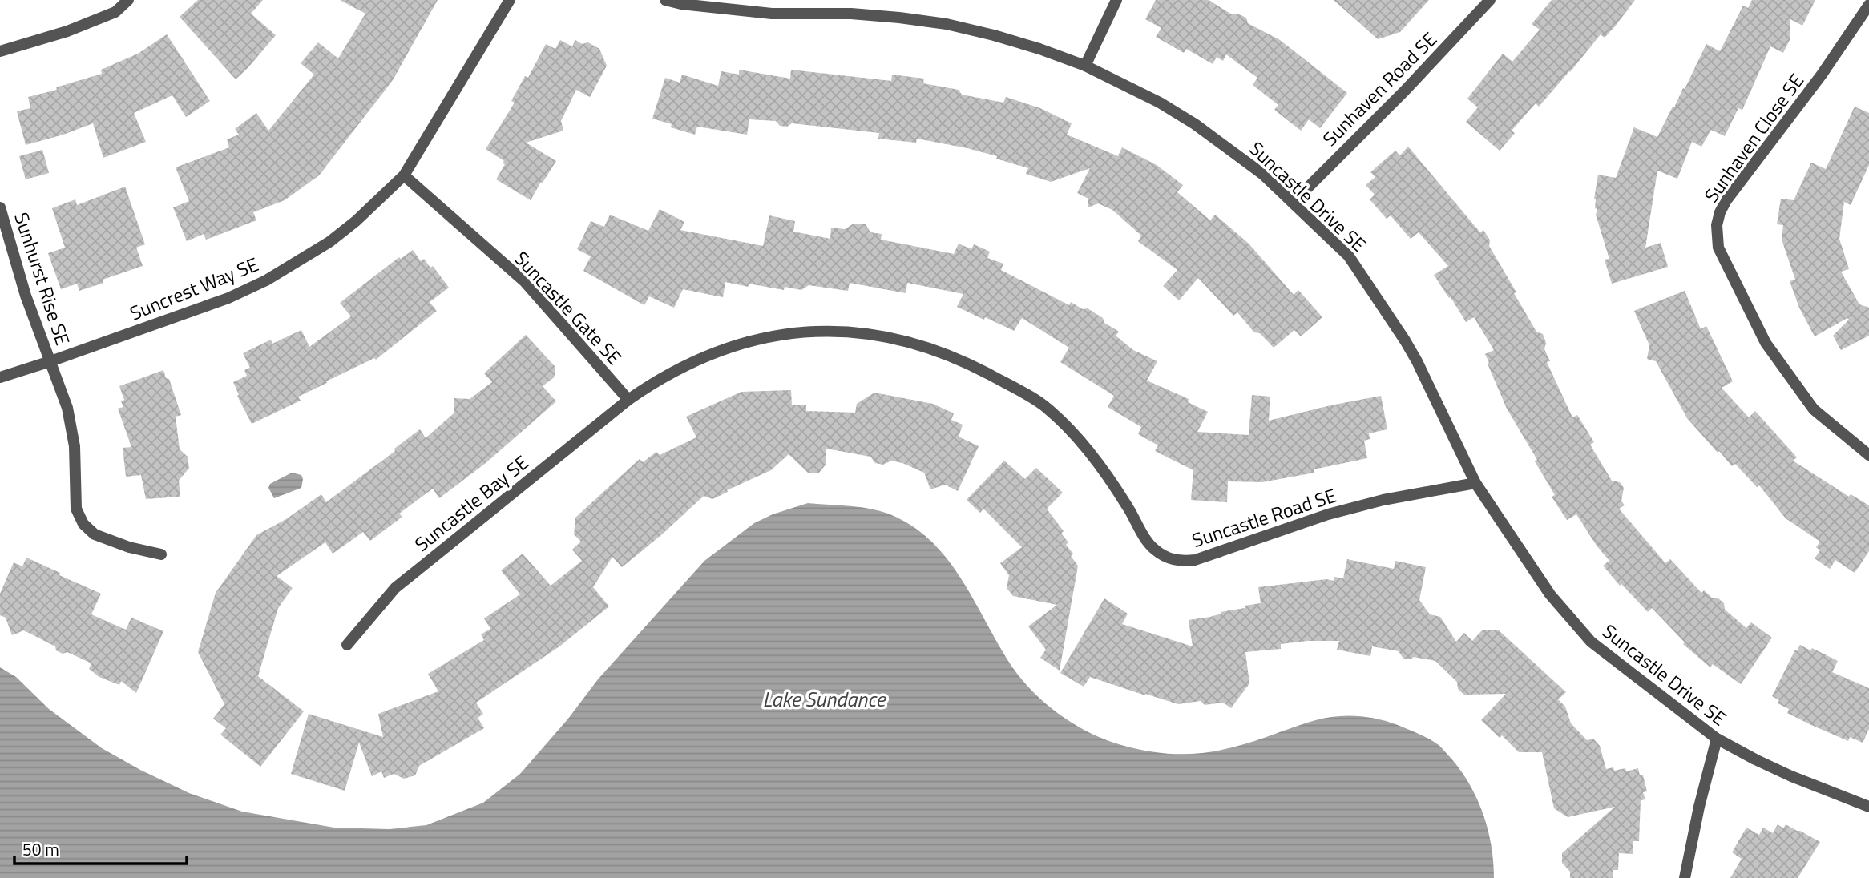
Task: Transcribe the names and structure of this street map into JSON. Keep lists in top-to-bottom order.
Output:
{
  "streets": {
    "street": [
      "Sunhaven Road SE",
      "Sunhaven Close SE",
      "Suncastle Drive SE",
      "Sunhurst Rise SE",
      "Suncrest Way SE",
      "Suncastle Gate SE",
      "Suncastle Bay SE",
      "Suncastle Road SE"
    ]
  },
  "crossings": [
    ["Sunhaven Road SE", "Suncastle Drive SE"],
    ["Suncastle Drive SE", "Suncastle Road SE"],
    ["Sunhurst Rise SE", "Suncrest Way SE"],
    ["Suncrest Way SE", "Suncastle Gate SE"],
    ["Suncastle Gate SE", "Suncastle Bay SE"],
    ["Suncastle Gate SE", "Suncastle Road SE"],
    ["Suncastle Bay SE", "Suncastle Road SE"]
  ],
  "water": ["Lake Sundance"],
  "scale_bar": "50 m"
}
